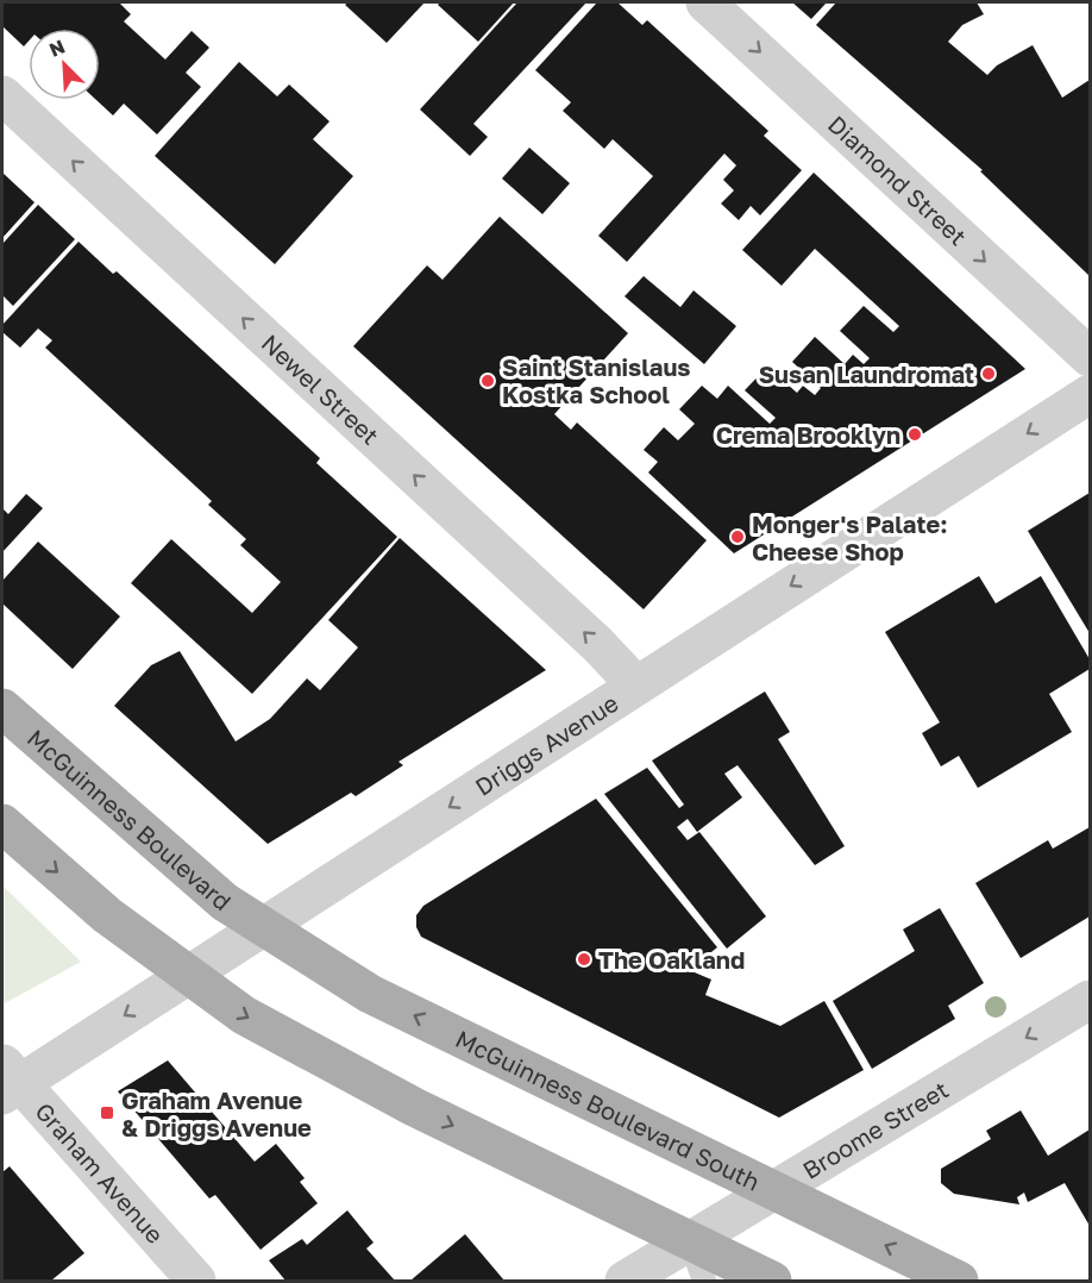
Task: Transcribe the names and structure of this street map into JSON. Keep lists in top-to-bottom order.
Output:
{
  "streets": {
    "main road": ["McGuinness Boulevard", "McGuinness Boulevard South"],
    "street": [
      "Diamond Street",
      "Newel Street",
      "Driggs Avenue",
      "Broome Street",
      "Graham Avenue"
    ]
  },
  "crossings": [
    ["Newel Street", "Driggs Avenue"],
    ["Driggs Avenue", "McGuinness Boulevard"],
    ["Driggs Avenue", "McGuinness Boulevard South"],
    ["Driggs Avenue", "Graham Avenue"],
    ["McGuinness Boulevard", "McGuinness Boulevard South"],
    ["McGuinness Boulevard South", "Broome Street"]
  ],
  "one_way": [
    "Diamond Street",
    "Newel Street",
    "Driggs Avenue",
    "Broome Street"
  ],
  "places": {
    "other": [
      "Susan Laundromat",
      "Saint Stanislaus Kostka School",
      "Crema Brooklyn",
      "Monger's Palate: Cheese Shop",
      "The Oakland"
    ],
    "transit": ["Graham Avenue & Driggs Avenue"]
  },
  "north": "top left"
}
